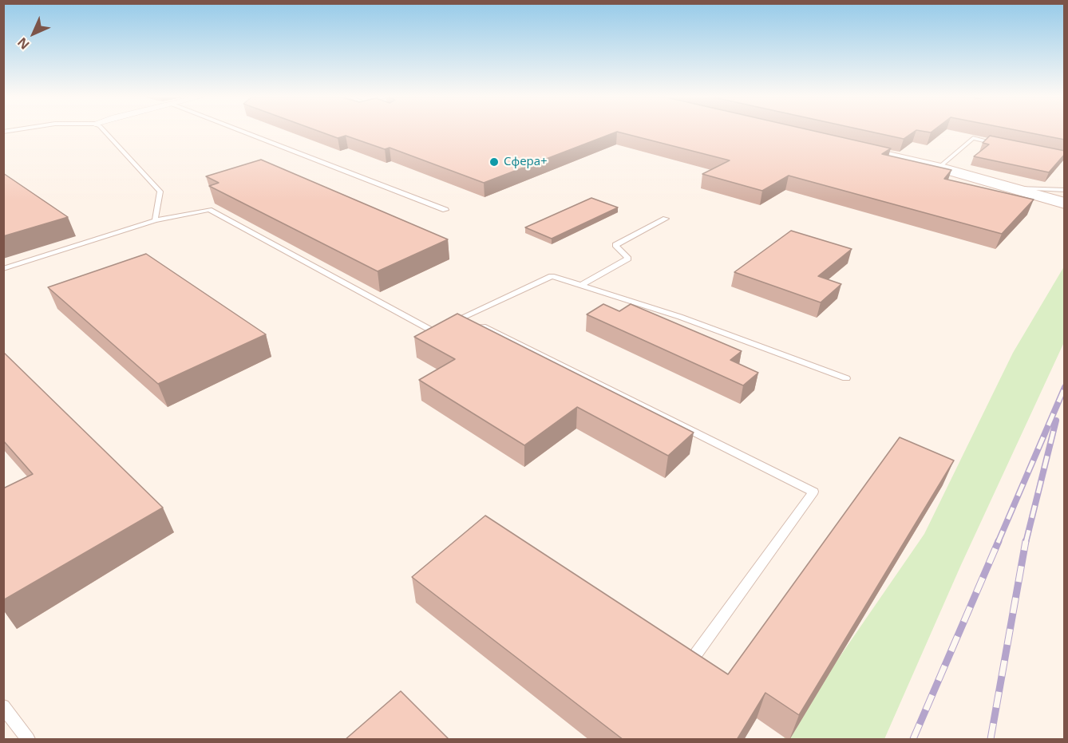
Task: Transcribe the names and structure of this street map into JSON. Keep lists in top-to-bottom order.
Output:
{
  "places": ["Сфера+"],
  "north": "bottom left"
}
